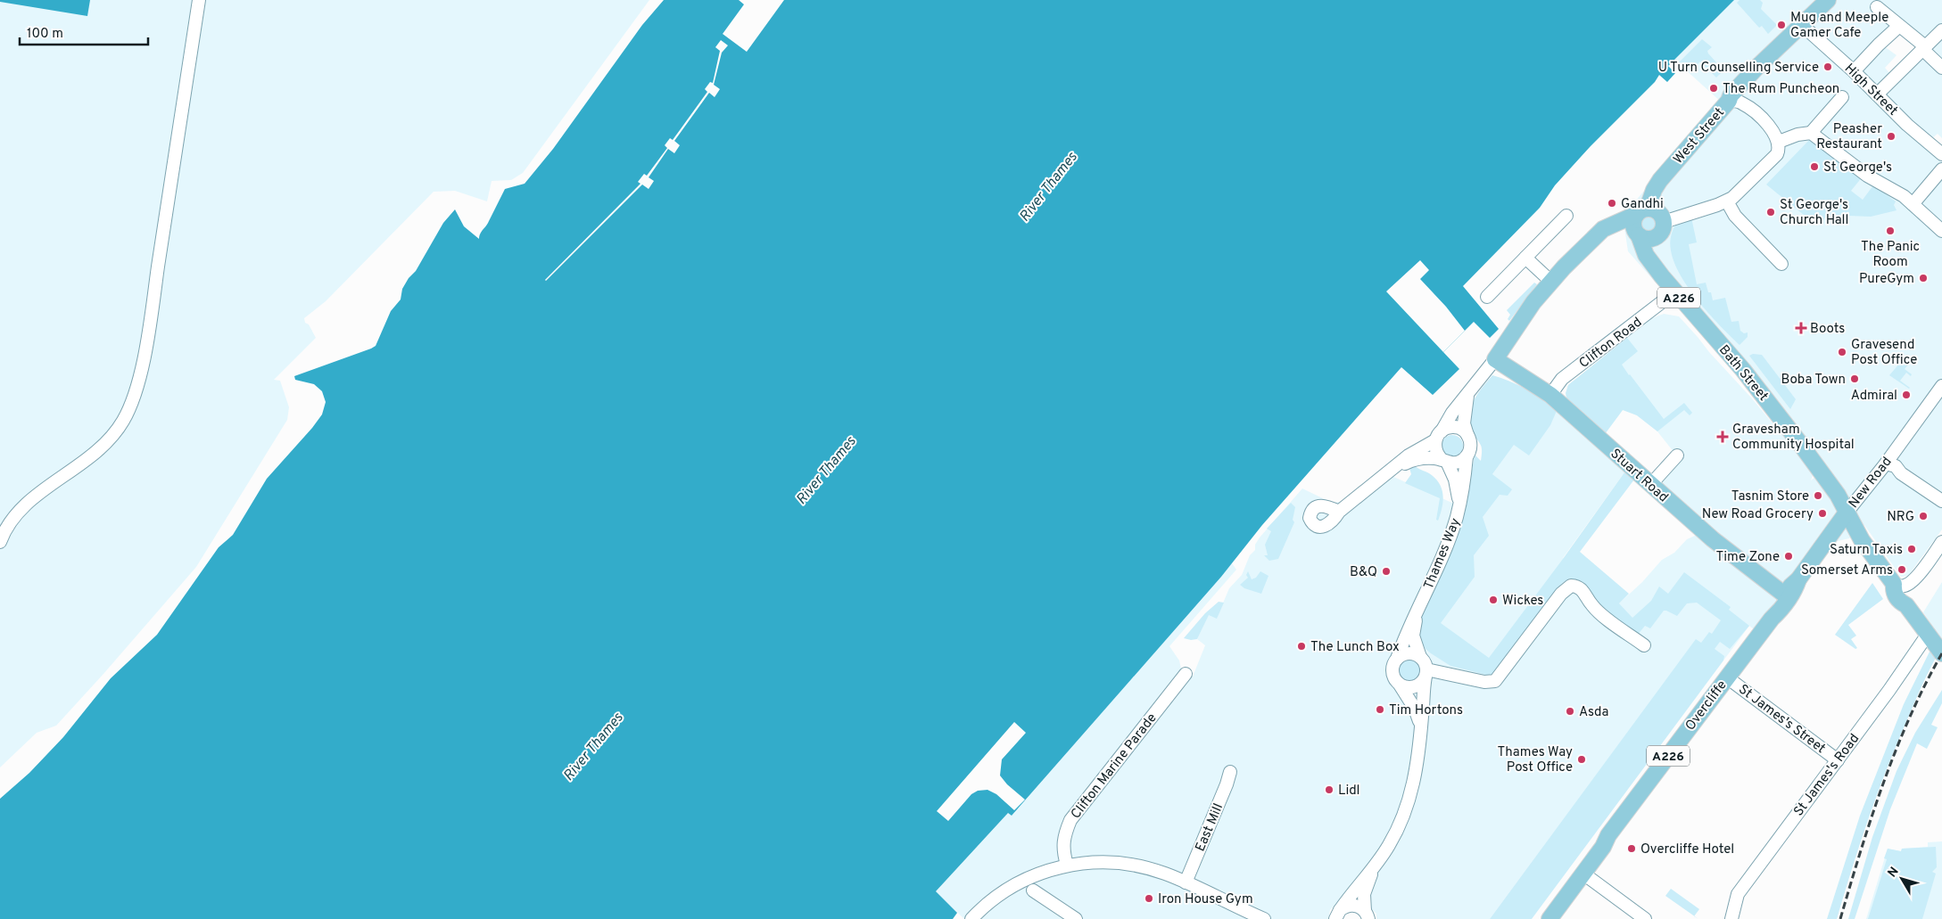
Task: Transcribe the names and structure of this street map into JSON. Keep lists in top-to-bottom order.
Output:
{
  "streets": {
    "main road": [
      "West Street",
      "A226",
      "Bath Street",
      "Stuart Road",
      "New Road",
      "Overcliffe"
    ],
    "street": [
      "High Street",
      "Clifton Road",
      "Thames Way",
      "St James's Street",
      "Clifton Marine Parade",
      "St James's Road",
      "East Mill"
    ]
  },
  "crossings": [
    ["High Street", "West Street"],
    ["West Street", "Bath Street"],
    ["A226", "Bath Street"],
    ["A226", "New Road"],
    ["A226", "St James's Road"],
    ["Clifton Road", "Bath Street"],
    ["Clifton Road", "Stuart Road"],
    ["Bath Street", "New Road"],
    ["Stuart Road", "New Road"],
    ["Stuart Road", "Overcliffe"],
    ["New Road", "Overcliffe"],
    ["Overcliffe", "St James's Street"],
    ["St James's Street", "St James's Road"]
  ],
  "water": ["River Thames"],
  "places": {
    "other": [
      "Mug and Meeple Gamer Cafe",
      "U Turn Counselling Service",
      "The Rum Puncheon",
      "Peasher Restaurant",
      "St George's",
      "Gandhi",
      "St George's Church Hall",
      "The Panic Room",
      "PureGym",
      "Gravesend Post Office",
      "Boba Town",
      "Admiral",
      "Tasnim Store",
      "New Road Grocery",
      "NRG",
      "Saturn Taxis",
      "Time Zone",
      "Somerset Arms",
      "B&Q",
      "Wickes",
      "The Lunch Box",
      "Tim Hortons",
      "Asda",
      "Thames Way Post Office",
      "Lidl",
      "Overcliffe Hotel",
      "Iron House Gym"
    ],
    "health": ["Boots", "Gravesham Community Hospital"]
  },
  "scale_bar": "100 m",
  "north": "top left"
}
